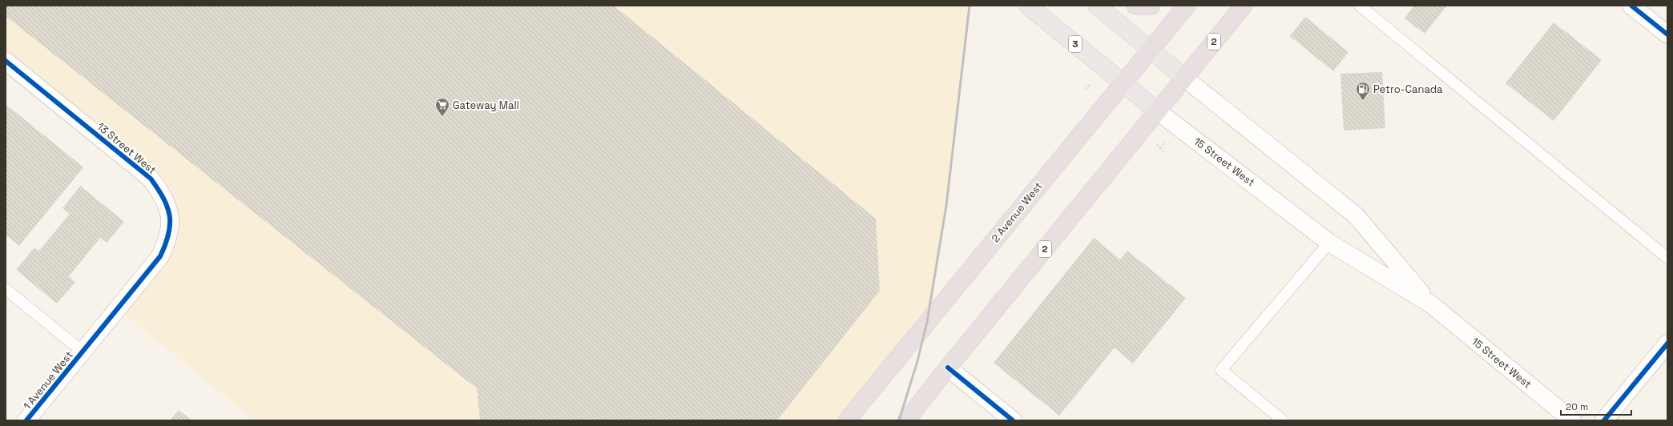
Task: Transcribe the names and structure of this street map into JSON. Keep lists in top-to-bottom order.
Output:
{
  "streets": {
    "highway": ["2", "2 Avenue West"],
    "main road": [
      "3",
      "13 Street West",
      "15 Street West",
      "1 Avenue West"
    ]
  },
  "crossings": [
    ["2", "15 Street West"],
    ["13 Street West", "1 Avenue West"],
    ["15 Street West", "2 Avenue West"]
  ],
  "places": {
    "fuel station": ["Petro-Canada"],
    "supermarket": ["Gateway Mall"]
  },
  "scale_bar": "20 m"
}
